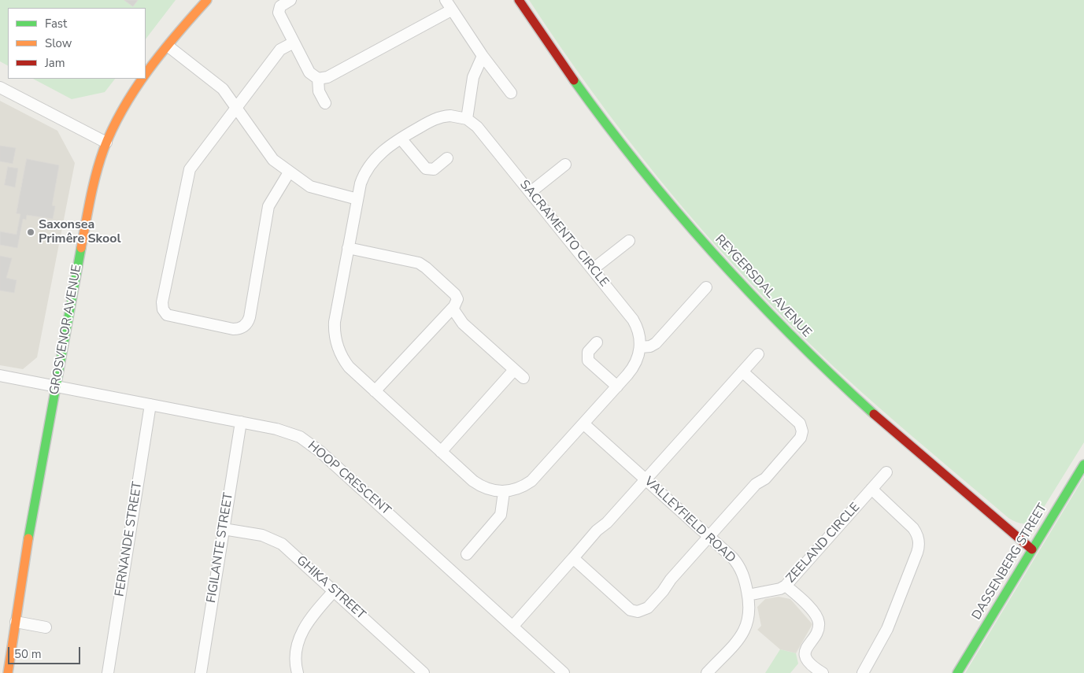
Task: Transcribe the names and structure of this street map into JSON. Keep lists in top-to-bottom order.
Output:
{
  "streets": {
    "main road": ["REYGERSDAL AVENUE", "GROSVENOR AVENUE", "DASSENBERG STREET"],
    "street": [
      "SACRAMENTO CIRCLE",
      "HOOP CRESCENT",
      "VALLEYFIELD ROAD",
      "FERNANDE STREET",
      "ZEELAND CIRCLE",
      "FIGILANTE STREET",
      "GHIKA STREET"
    ]
  },
  "crossings": [
    ["REYGERSDAL AVENUE", "DASSENBERG STREET"],
    ["GROSVENOR AVENUE", "HOOP CRESCENT"],
    ["HOOP CRESCENT", "FERNANDE STREET"],
    ["HOOP CRESCENT", "FIGILANTE STREET"],
    ["VALLEYFIELD ROAD", "ZEELAND CIRCLE"],
    ["FIGILANTE STREET", "GHIKA STREET"]
  ],
  "places": ["Saxonsea Primêre Skool"],
  "legend": ["Fast", "Slow", "Jam"],
  "scale_bar": "50 m"
}
